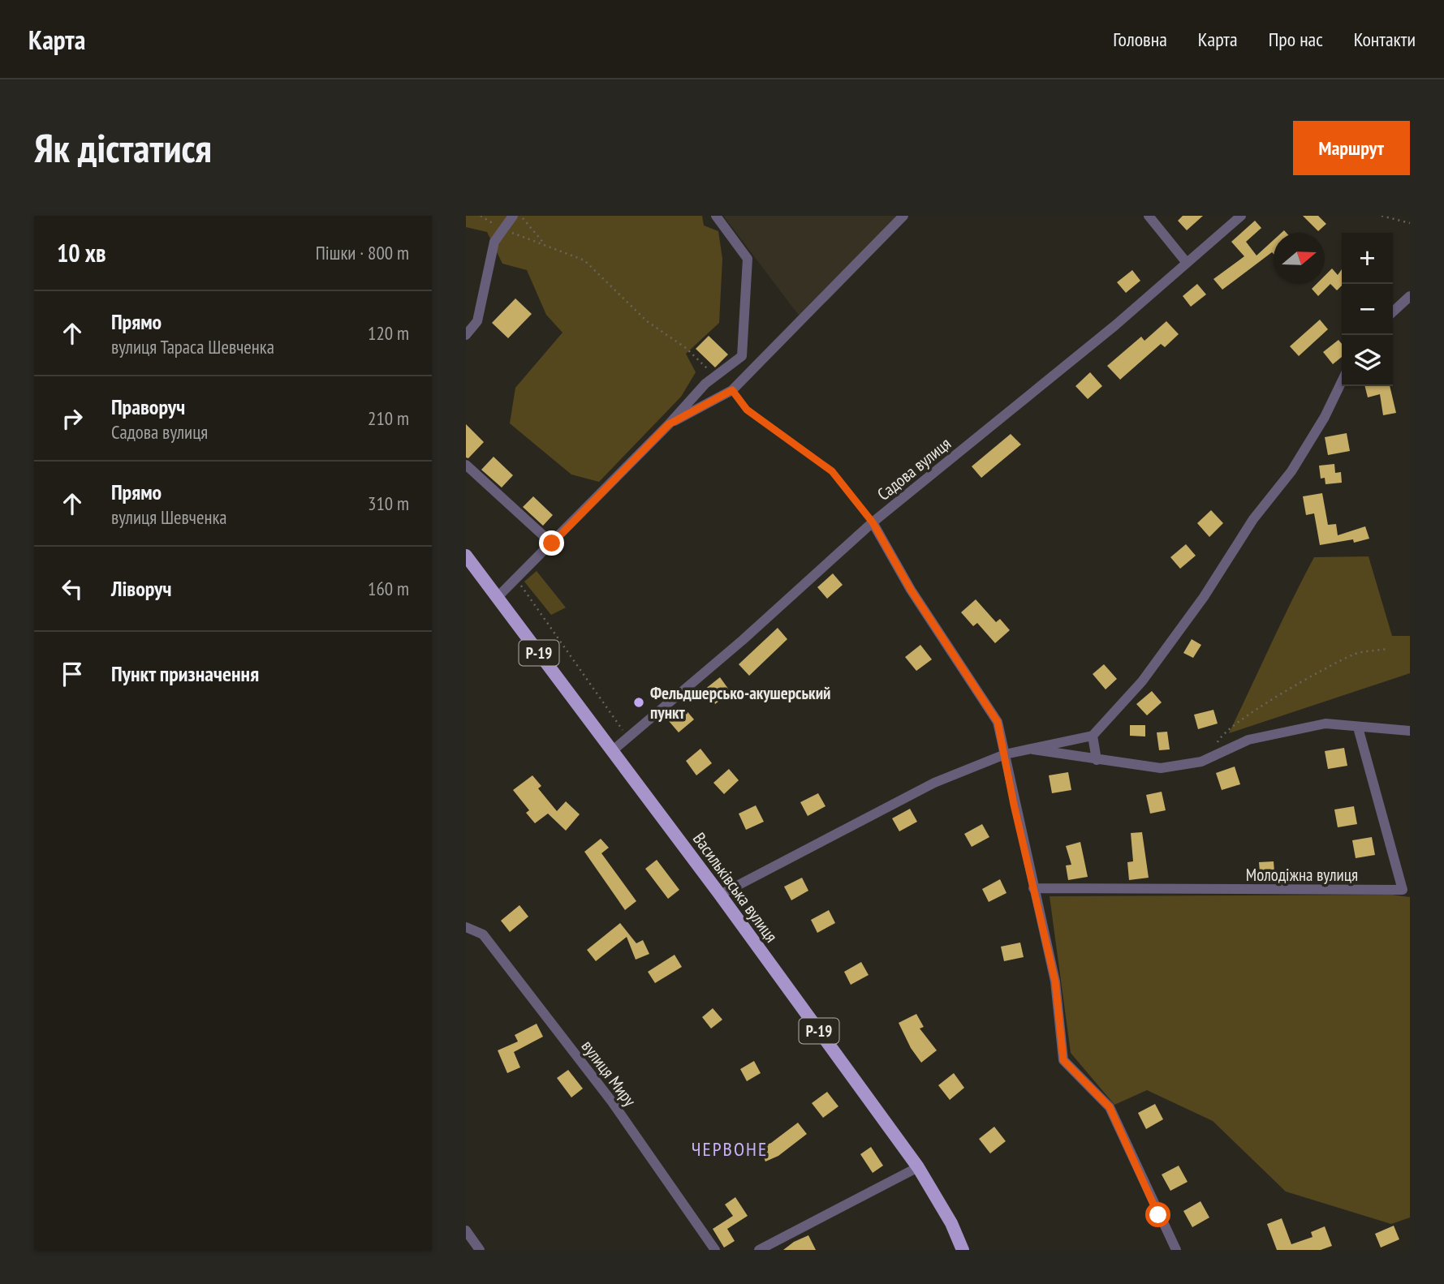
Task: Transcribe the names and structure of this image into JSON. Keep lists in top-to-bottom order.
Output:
{
  "streets": {
    "main road": ["Р-19", "Васильківська вулиця"],
    "street": ["Садова вулиця", "Молодіжна вулиця", "вулиця Миру"]
  },
  "crossings": [
    ["Садова вулиця", "Васильківська вулиця"]
  ],
  "districts": ["ЧЕРВОНЕ"],
  "places": ["Фельдшерсько-акушерський пункт"],
  "north": "right",
  "page": {
    "header": "Карта",
    "nav": [
      "Головна",
      "Карта",
      "Про нас",
      "Контакти"
    ],
    "buttons": "Маршрут",
    "title": "Як дістатися",
    "heading": ["10 хв", "Пішки · 800 m"],
    "map_buttons": ["+", "−"],
    "list": [
      ["Прямо", "вулиця Тараса Шевченка", "120 m"],
      ["Праворуч", "Садова вулиця", "210 m"],
      ["Прямо", "вулиця Шевченка", "310 m"],
      ["Ліворуч", "160 m"],
      "Пункт призначення"
    ]
  }
}
